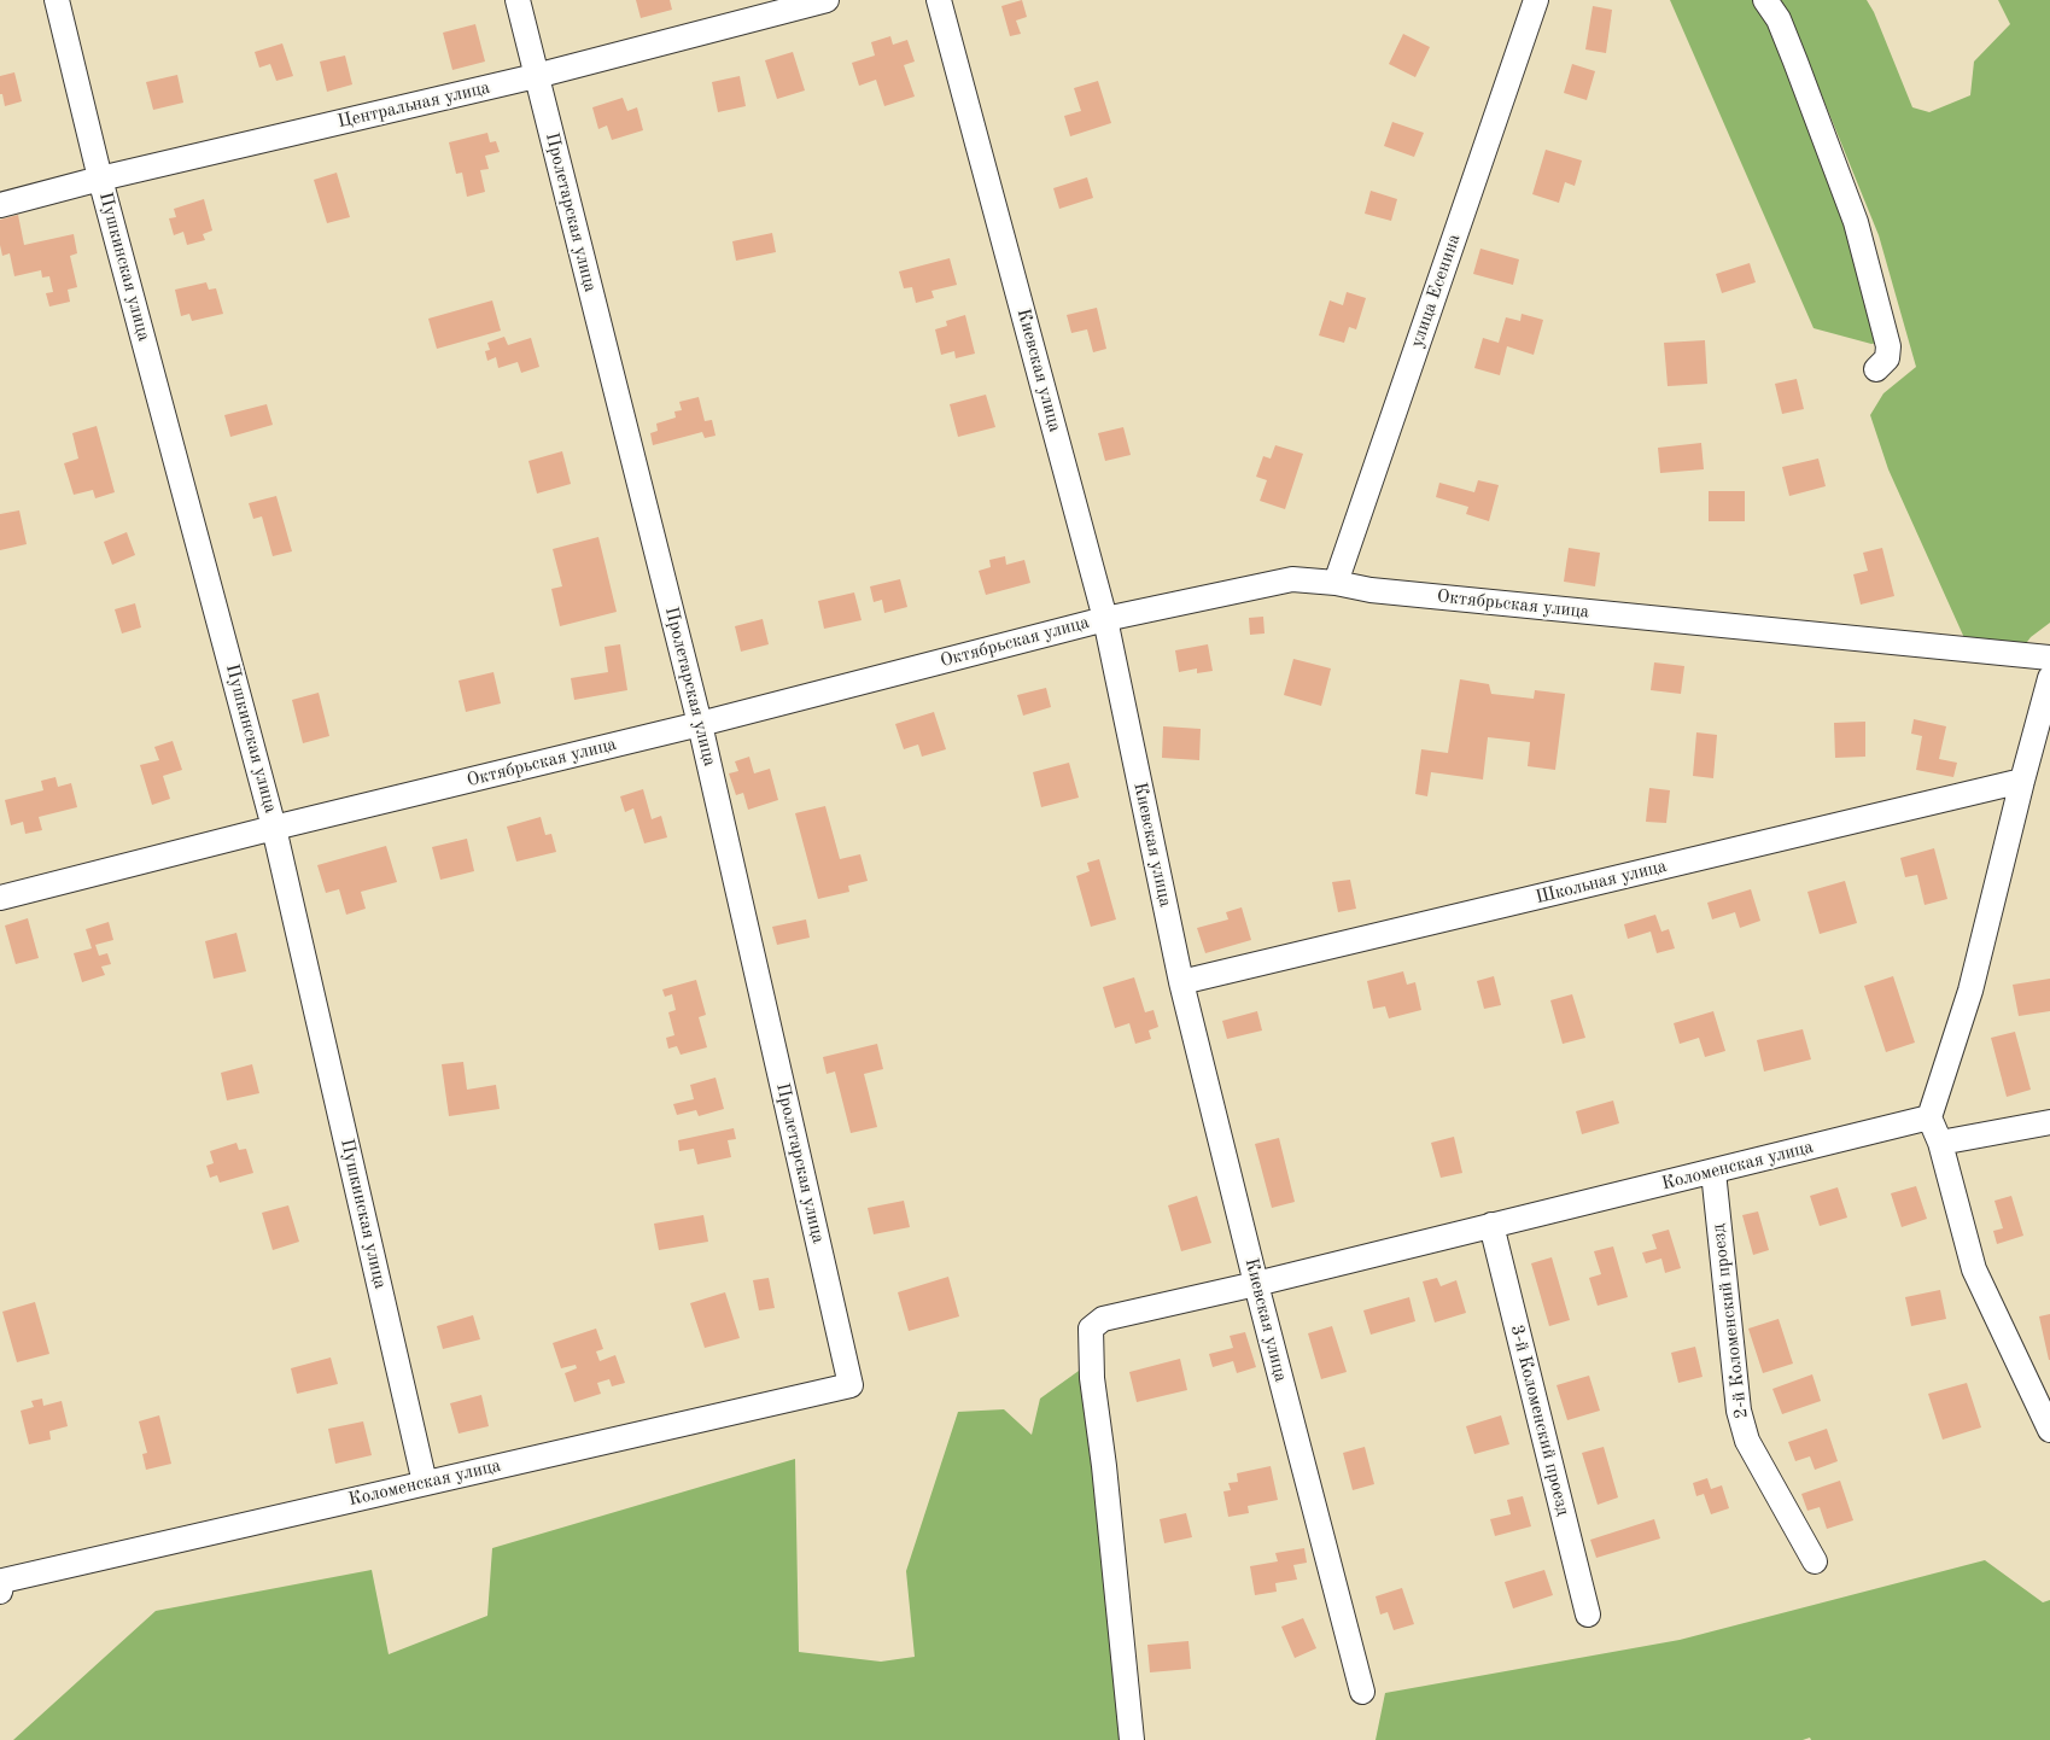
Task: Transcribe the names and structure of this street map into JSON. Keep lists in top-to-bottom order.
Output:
{
  "streets": {
    "street": [
      "Центральная улица",
      "Пролетарская улица",
      "Пушкинская улица",
      "улица Есенина",
      "Киевская улица",
      "Октябрьская улица",
      "Школьная улица",
      "Коломенская улица",
      "2-й Коломенский проезд",
      "3-й Коломенский проезд"
    ]
  },
  "crossings": [
    ["Центральная улица", "Пролетарская улица"],
    ["Центральная улица", "Пушкинская улица"],
    ["Пролетарская улица", "Октябрьская улица"],
    ["Пролетарская улица", "Коломенская улица"],
    ["Пушкинская улица", "Октябрьская улица"],
    ["Пушкинская улица", "Коломенская улица"],
    ["улица Есенина", "Октябрьская улица"],
    ["Киевская улица", "Октябрьская улица"],
    ["Киевская улица", "Школьная улица"],
    ["Киевская улица", "Коломенская улица"],
    ["Коломенская улица", "2-й Коломенский проезд"],
    ["Коломенская улица", "3-й Коломенский проезд"]
  ]
}
